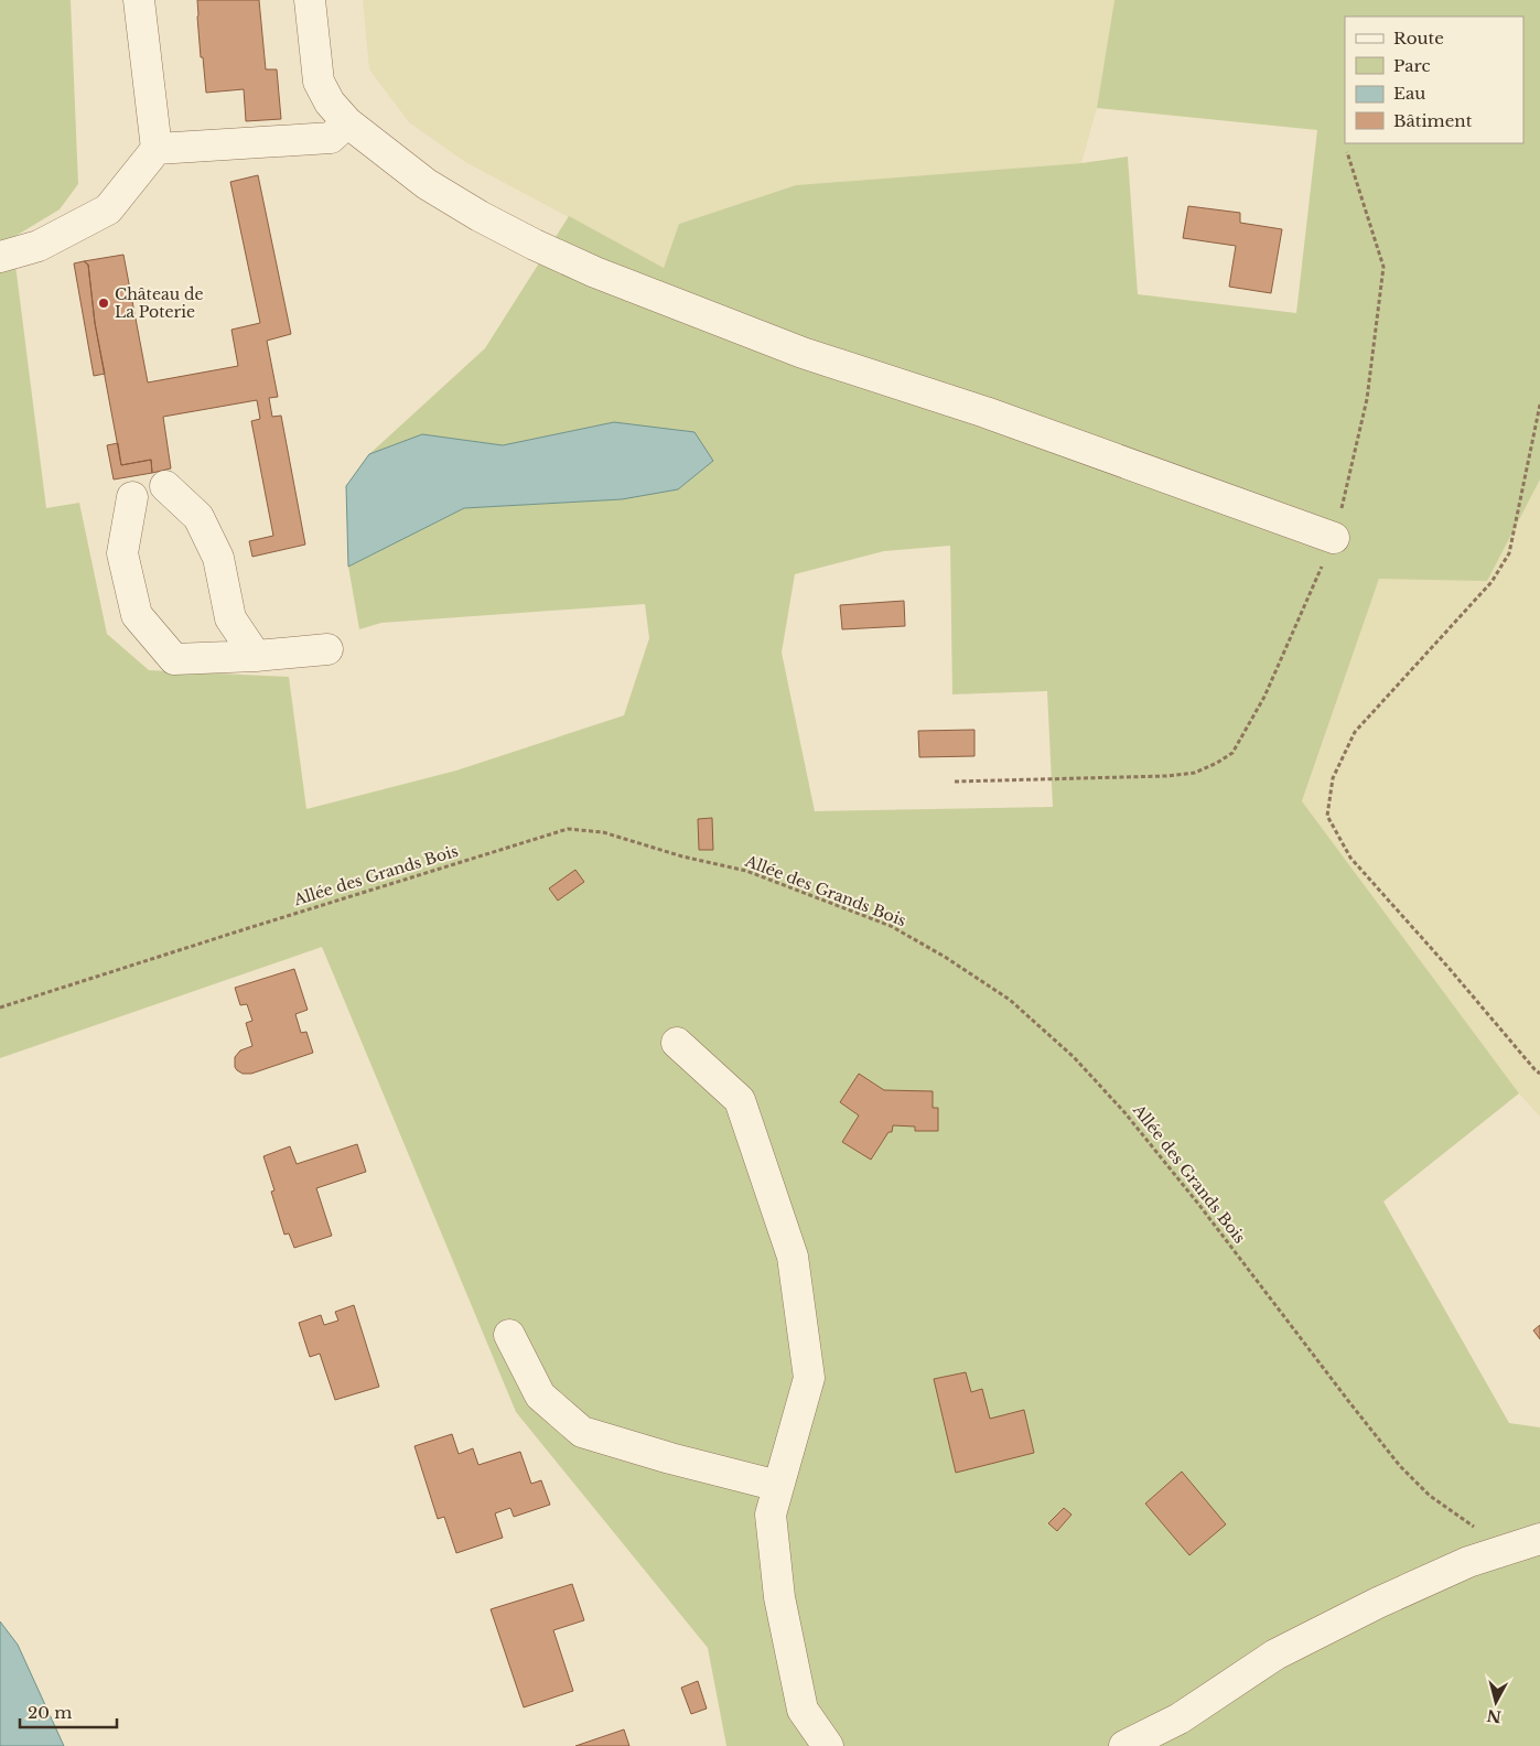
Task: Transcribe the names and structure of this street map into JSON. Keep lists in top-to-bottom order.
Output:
{
  "streets": {
    "path": ["Allée des Grands Bois"]
  },
  "places": ["Château de La Poterie"],
  "legend": [
    "Route",
    "Parc",
    "Eau",
    "Bâtiment"
  ],
  "scale_bar": "20 m",
  "north": "bottom"
}
